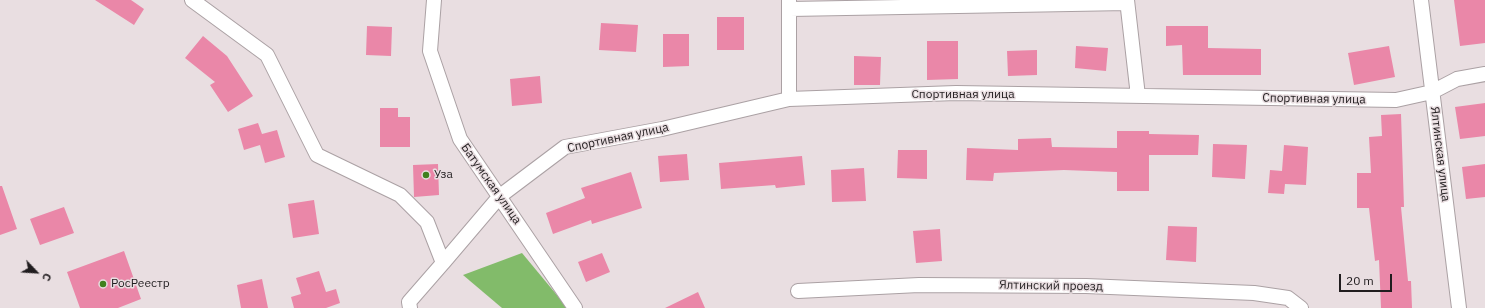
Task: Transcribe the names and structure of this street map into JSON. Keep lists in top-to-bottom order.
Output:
{
  "streets": {
    "street": [
      "Спортивная улица",
      "Ялтинская улица",
      "Батумская улица",
      "Ялтинский проезд"
    ]
  },
  "crossings": [
    ["Спортивная улица", "Ялтинская улица"],
    ["Спортивная улица", "Батумская улица"]
  ],
  "places": ["Уза", "РосРеестр"],
  "scale_bar": "20 m",
  "north": "bottom right"
}
